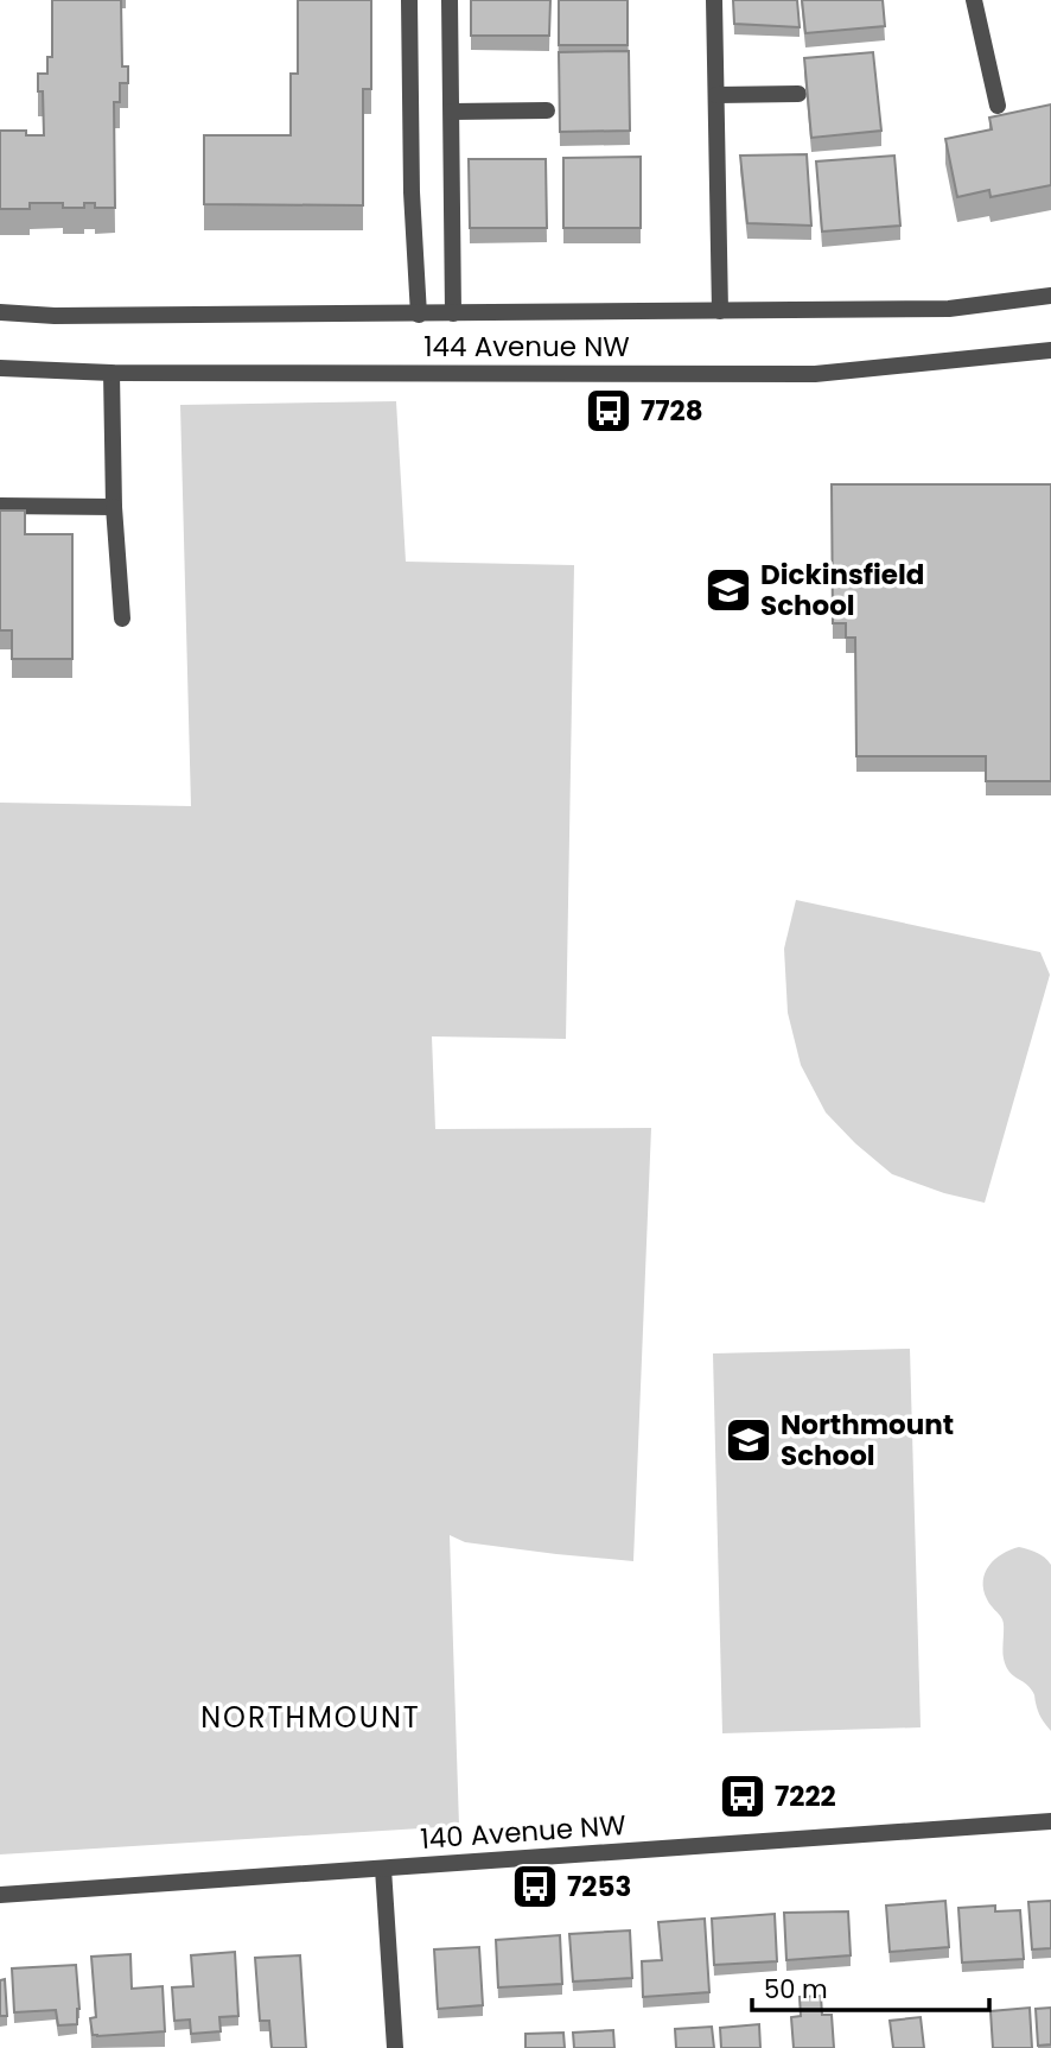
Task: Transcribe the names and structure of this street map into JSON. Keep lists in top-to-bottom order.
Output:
{
  "streets": {
    "street": ["144 Avenue NW", "140 Avenue NW"]
  },
  "districts": ["NORTHMOUNT"],
  "places": {
    "bus stop": ["7728", "7222", "7253"],
    "school or university": ["Dickinsfield School", "Northmount School"]
  },
  "scale_bar": "50 m"
}
